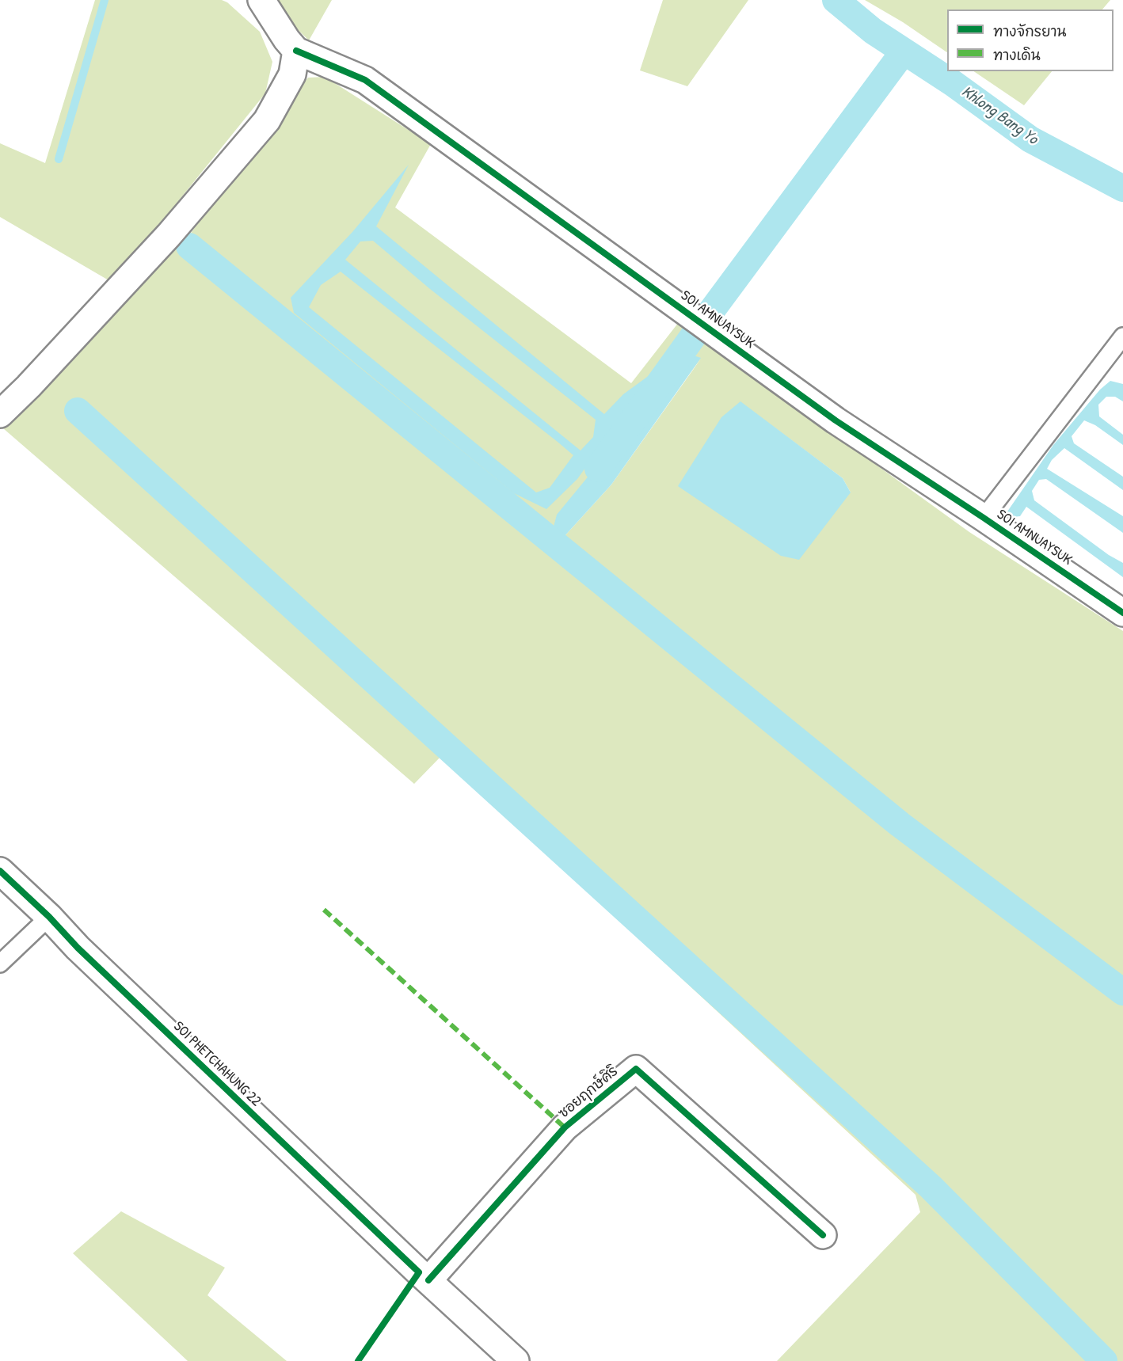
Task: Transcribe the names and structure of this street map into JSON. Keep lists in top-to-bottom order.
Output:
{
  "streets": {
    "street": ["SOI AMNUAYSUK", "SOI PHETCHAHUNG 22", "ซอยฤกษ์ศิริ"]
  },
  "crossings": [
    ["SOI PHETCHAHUNG 22", "ซอยฤกษ์ศิริ"]
  ],
  "water": ["Khlong Bang Yo"],
  "legend": ["ทางจักรยาน", "ทางเดิน"]
}
